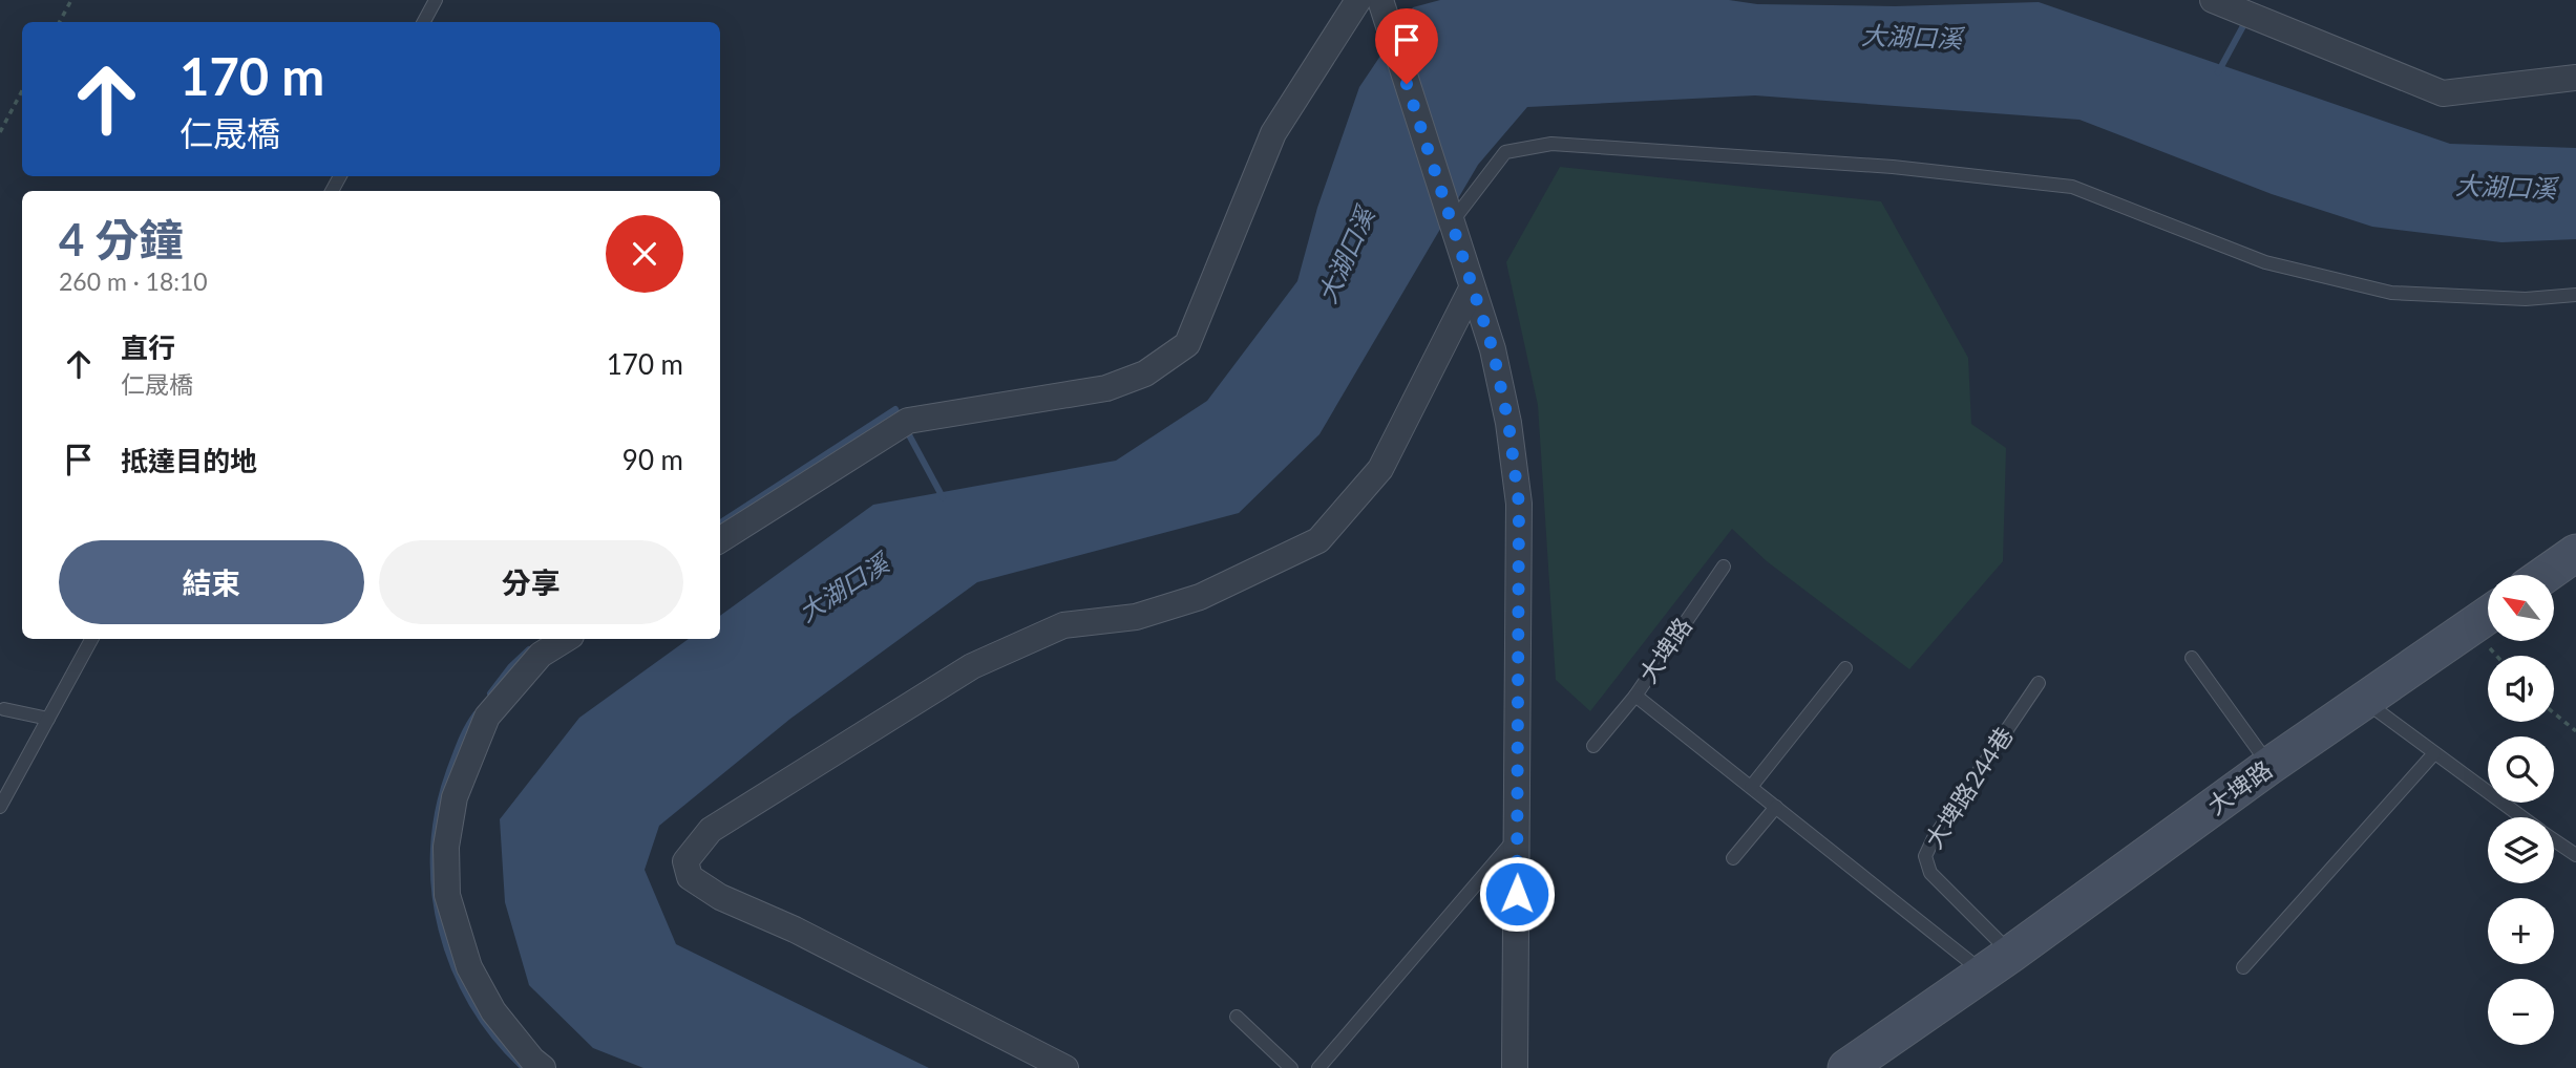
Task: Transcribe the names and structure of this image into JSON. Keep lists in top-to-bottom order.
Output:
{
  "streets": {
    "main road": ["大埤路"],
    "lane": ["大埤路244巷"]
  },
  "crossings": [
    ["大埤路", "大埤路244巷"]
  ],
  "water": ["大湖口溪"],
  "north": "top left",
  "page": {
    "turn": ["170 m", "仁晟橋"],
    "heading": ["4 分鐘", "260 m · 18:10"],
    "list": [
      {
        "name": "直行",
        "note": "仁晟橋",
        "value": "170 m"
      },
      {
        "name": "抵達目的地",
        "value": "90 m"
      }
    ],
    "buttons": ["結束", "分享"],
    "map_buttons": ["+", "−"]
  }
}
